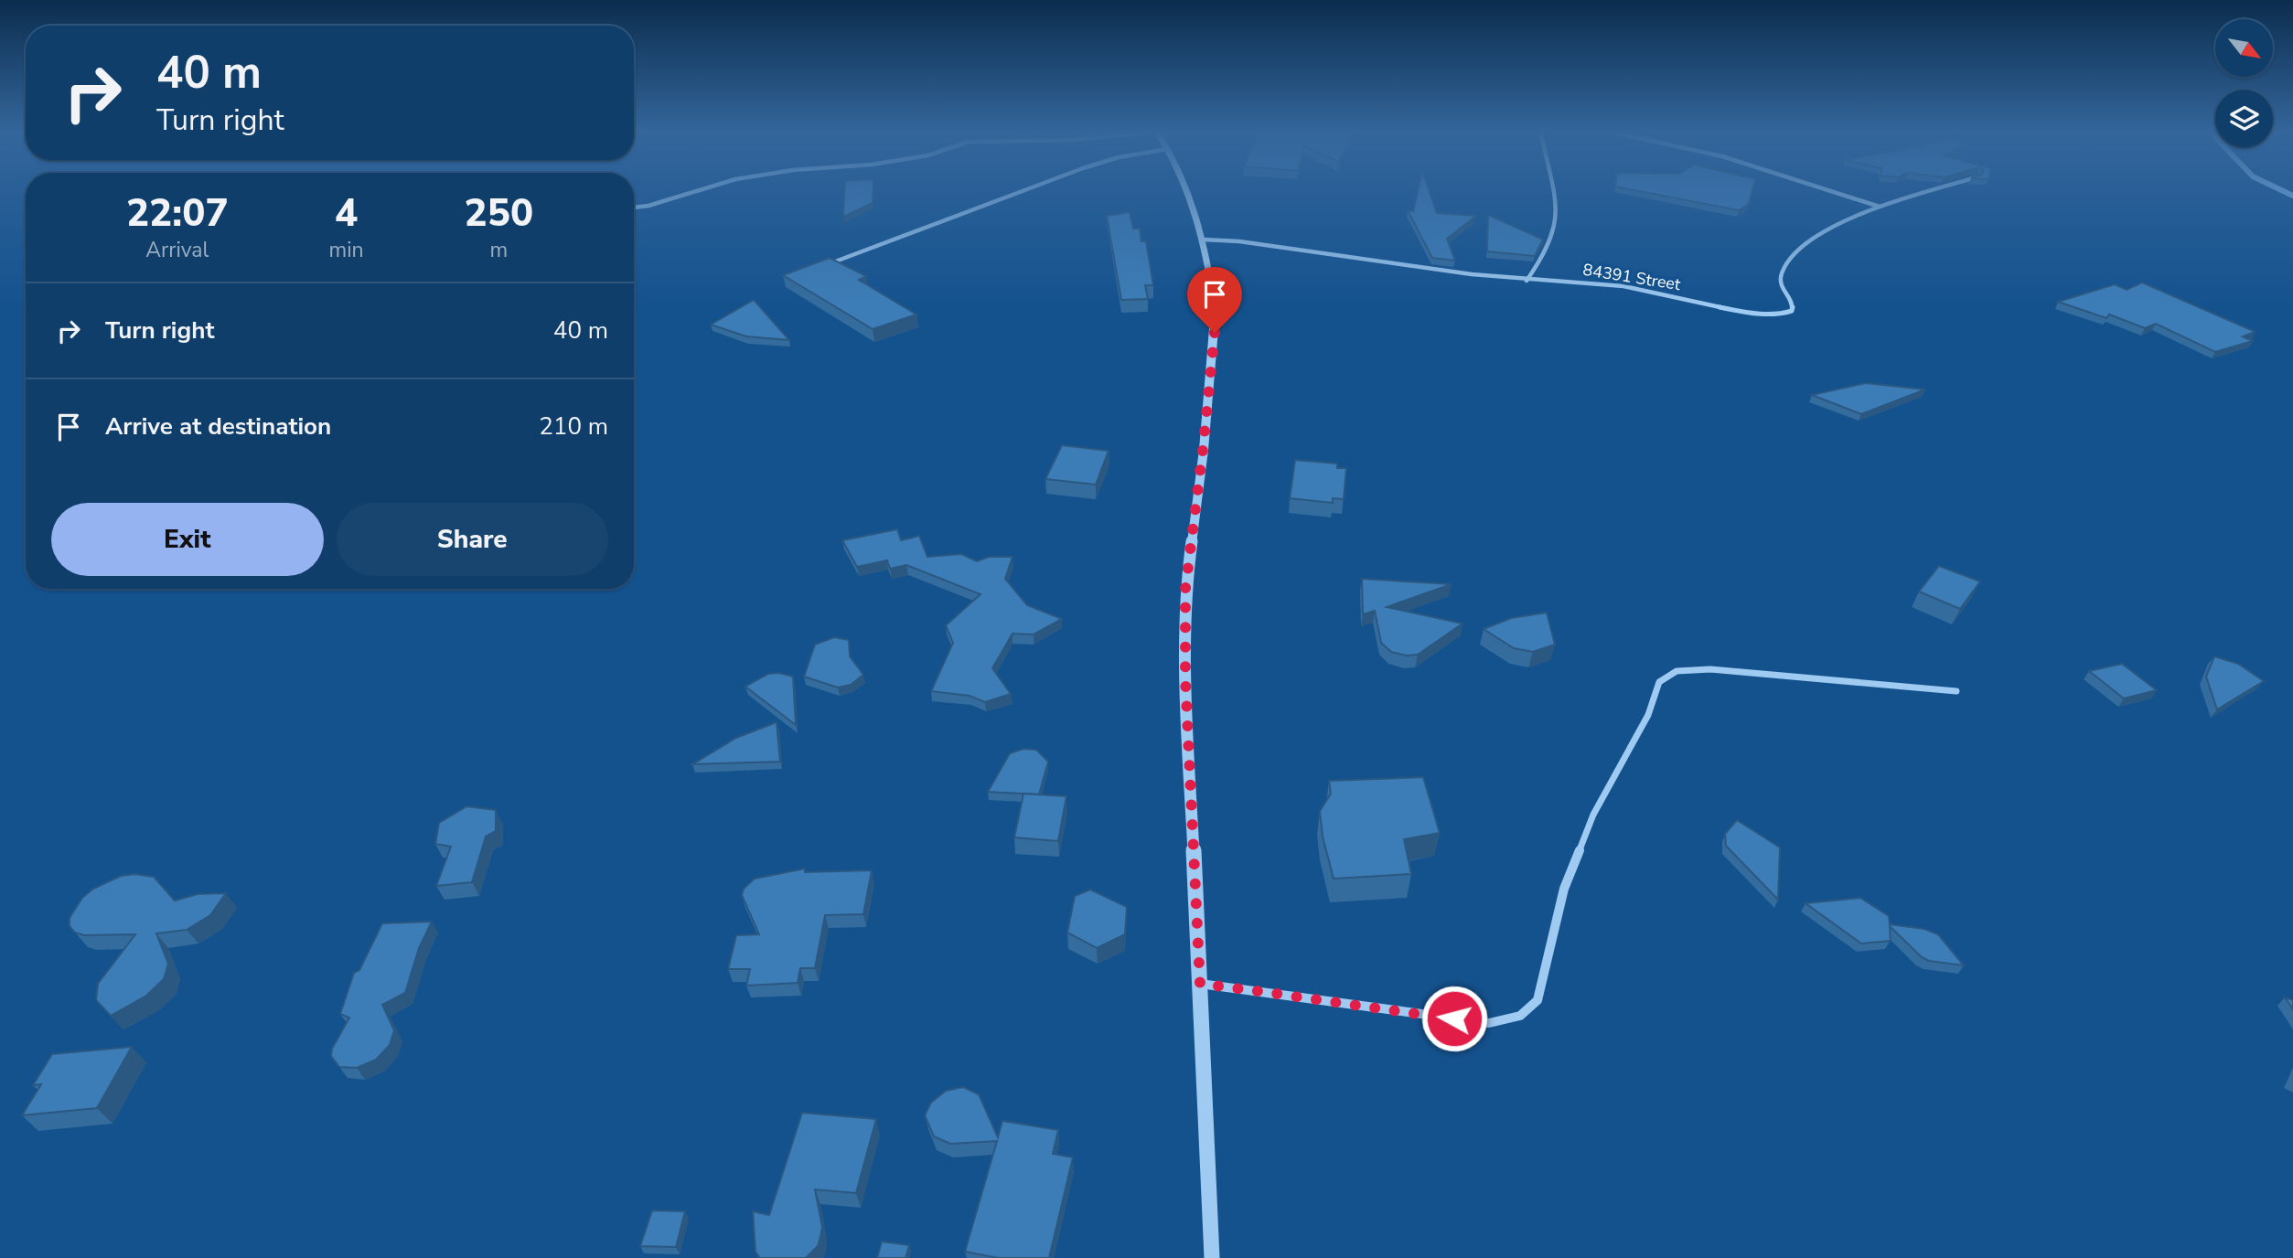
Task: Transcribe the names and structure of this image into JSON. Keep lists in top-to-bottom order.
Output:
{
  "streets": {
    "street": ["84391 Street"]
  },
  "north": "bottom right",
  "page": {
    "turn": ["40 m", "Turn right"],
    "eta": [
      "22:07",
      "Arrival",
      "4",
      "min",
      "250",
      "m"
    ],
    "list": [
      {
        "name": "Turn right",
        "value": "40 m"
      },
      {
        "name": "Arrive at destination",
        "value": "210 m"
      }
    ],
    "buttons": ["Exit", "Share"]
  }
}
